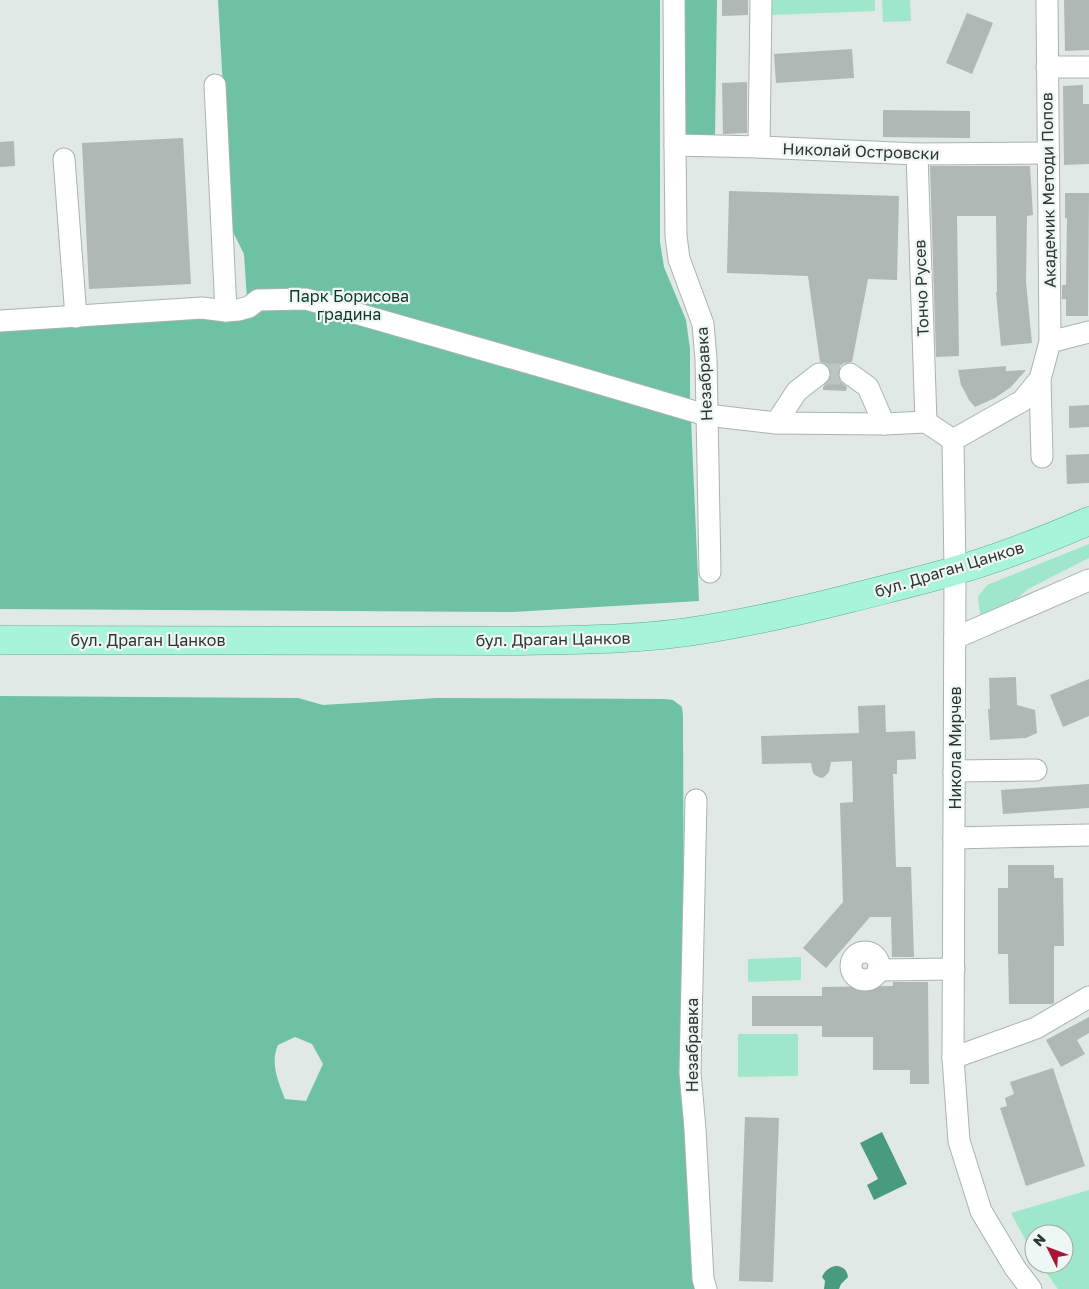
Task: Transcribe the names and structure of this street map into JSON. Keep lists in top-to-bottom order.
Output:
{
  "streets": {
    "main road": ["бул. Драган Цанков"],
    "street": [
      "Николай Островски",
      "Академик Методи Попов",
      "Тончо Русев",
      "Незабравка",
      "Никола Мирчев"
    ]
  },
  "crossings": [
    ["Николай Островски", "Академик Методи Попов"],
    ["Николай Островски", "Тончо Русев"],
    ["Николай Островски", "Незабравка"],
    ["Академик Методи Попов", "Никола Мирчев"],
    ["бул. Драган Цанков", "Никола Мирчев"]
  ],
  "parks": ["Парк Борисова градина"],
  "north": "top left"
}
